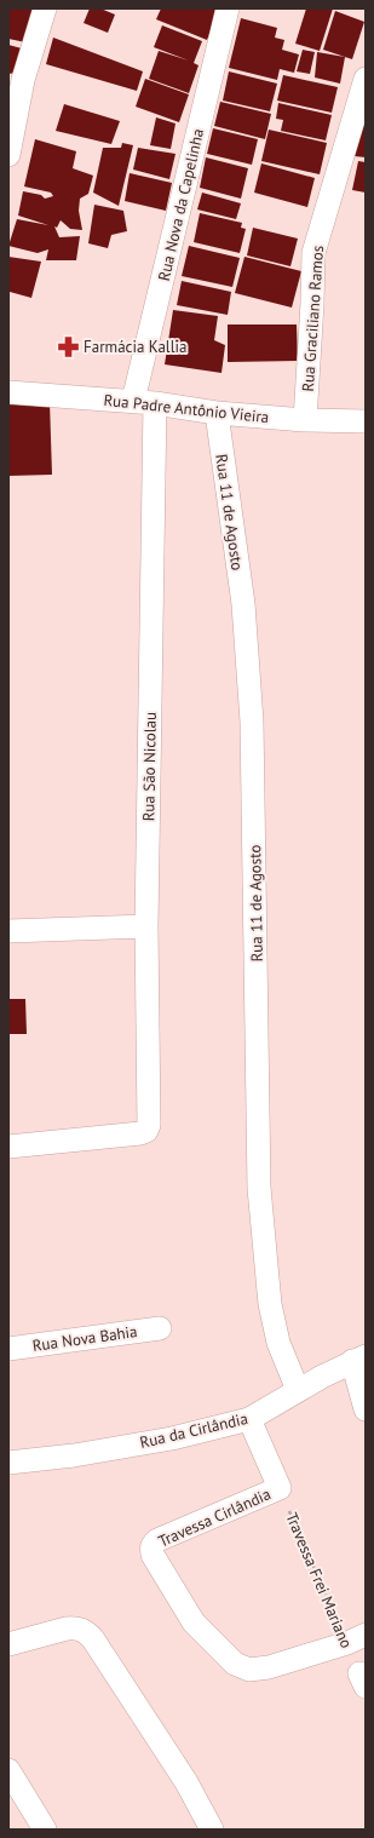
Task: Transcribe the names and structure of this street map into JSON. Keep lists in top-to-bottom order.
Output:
{
  "streets": {
    "street": [
      "Rua Nova da Capelinha",
      "Rua Graciliano Ramos",
      "Rua Padre Antônio Vieira",
      "Rua 11 de Agosto",
      "Rua São Nicolau",
      "Rua Nova Bahia",
      "Rua da Cirlândia",
      "Travessa Cirlândia"
    ],
    "path": ["Travessa Frei Mariano"]
  },
  "crossings": [
    ["Rua Nova da Capelinha", "Rua Padre Antônio Vieira"],
    ["Rua Nova da Capelinha", "Rua São Nicolau"],
    ["Rua Graciliano Ramos", "Rua Padre Antônio Vieira"],
    ["Rua Padre Antônio Vieira", "Rua 11 de Agosto"],
    ["Rua Padre Antônio Vieira", "Rua São Nicolau"],
    ["Rua 11 de Agosto", "Rua da Cirlândia"],
    ["Travessa Cirlândia", "Travessa Frei Mariano"]
  ],
  "places": {
    "pharmacy": ["Farmácia Kallia"]
  }
}
